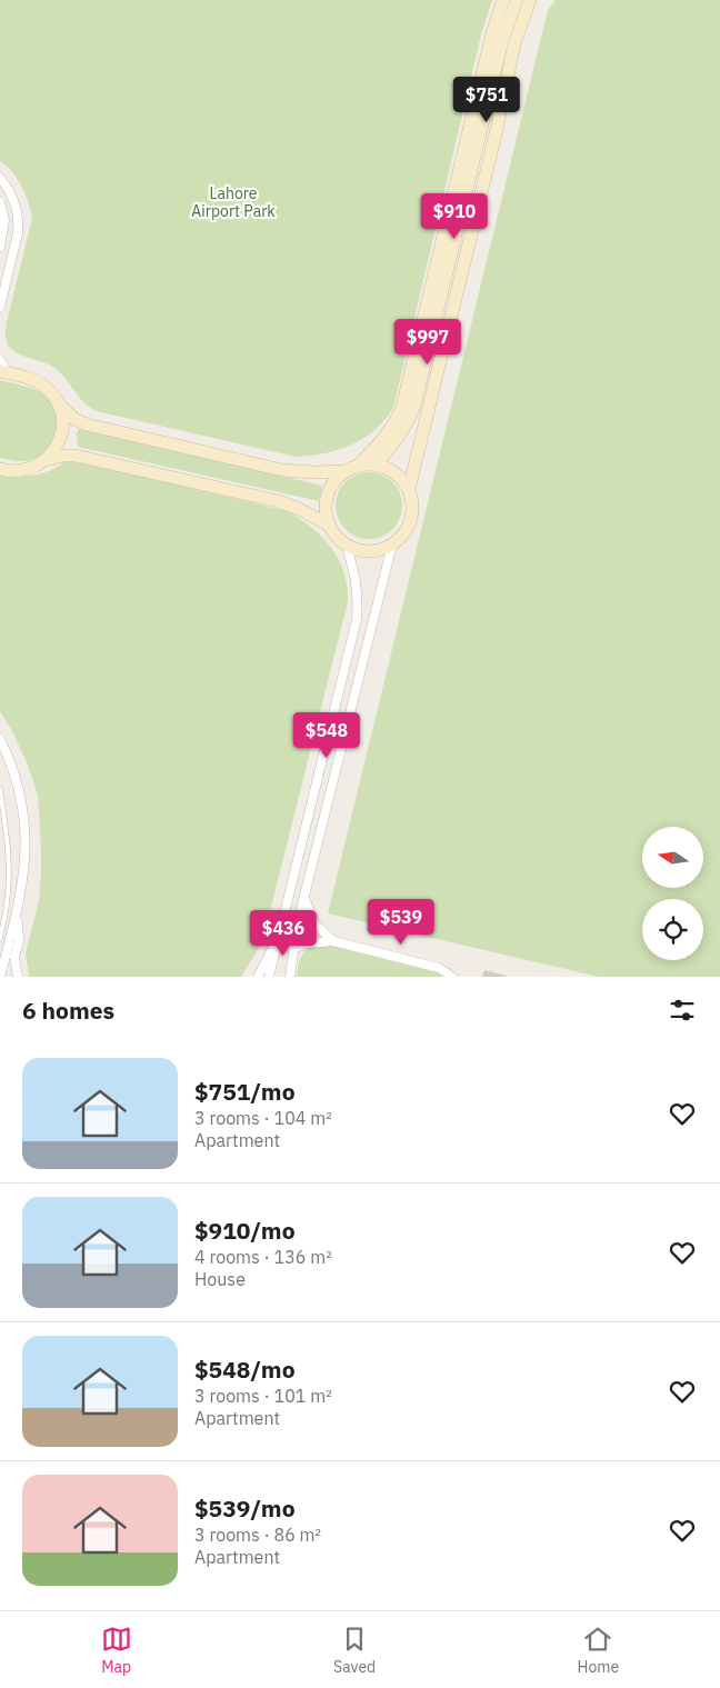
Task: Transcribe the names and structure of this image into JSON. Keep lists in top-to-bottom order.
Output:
{
  "parks": ["Lahore Airport Park"],
  "north": "left",
  "page": {
    "price": [
      "$751",
      "$910",
      "$997",
      "$548",
      "$539",
      "$436"
    ],
    "heading": "6 homes",
    "list": [
      {
        "name": "$751/mo",
        "note": "3 rooms · 104 m² · Apartment"
      },
      {
        "name": "$910/mo",
        "note": "4 rooms · 136 m² · House"
      },
      {
        "name": "$548/mo",
        "note": "3 rooms · 101 m² · Apartment"
      },
      {
        "name": "$539/mo",
        "note": "3 rooms · 86 m² · Apartment"
      }
    ],
    "tabs": ["Map", "Saved", "Home"]
  }
}
